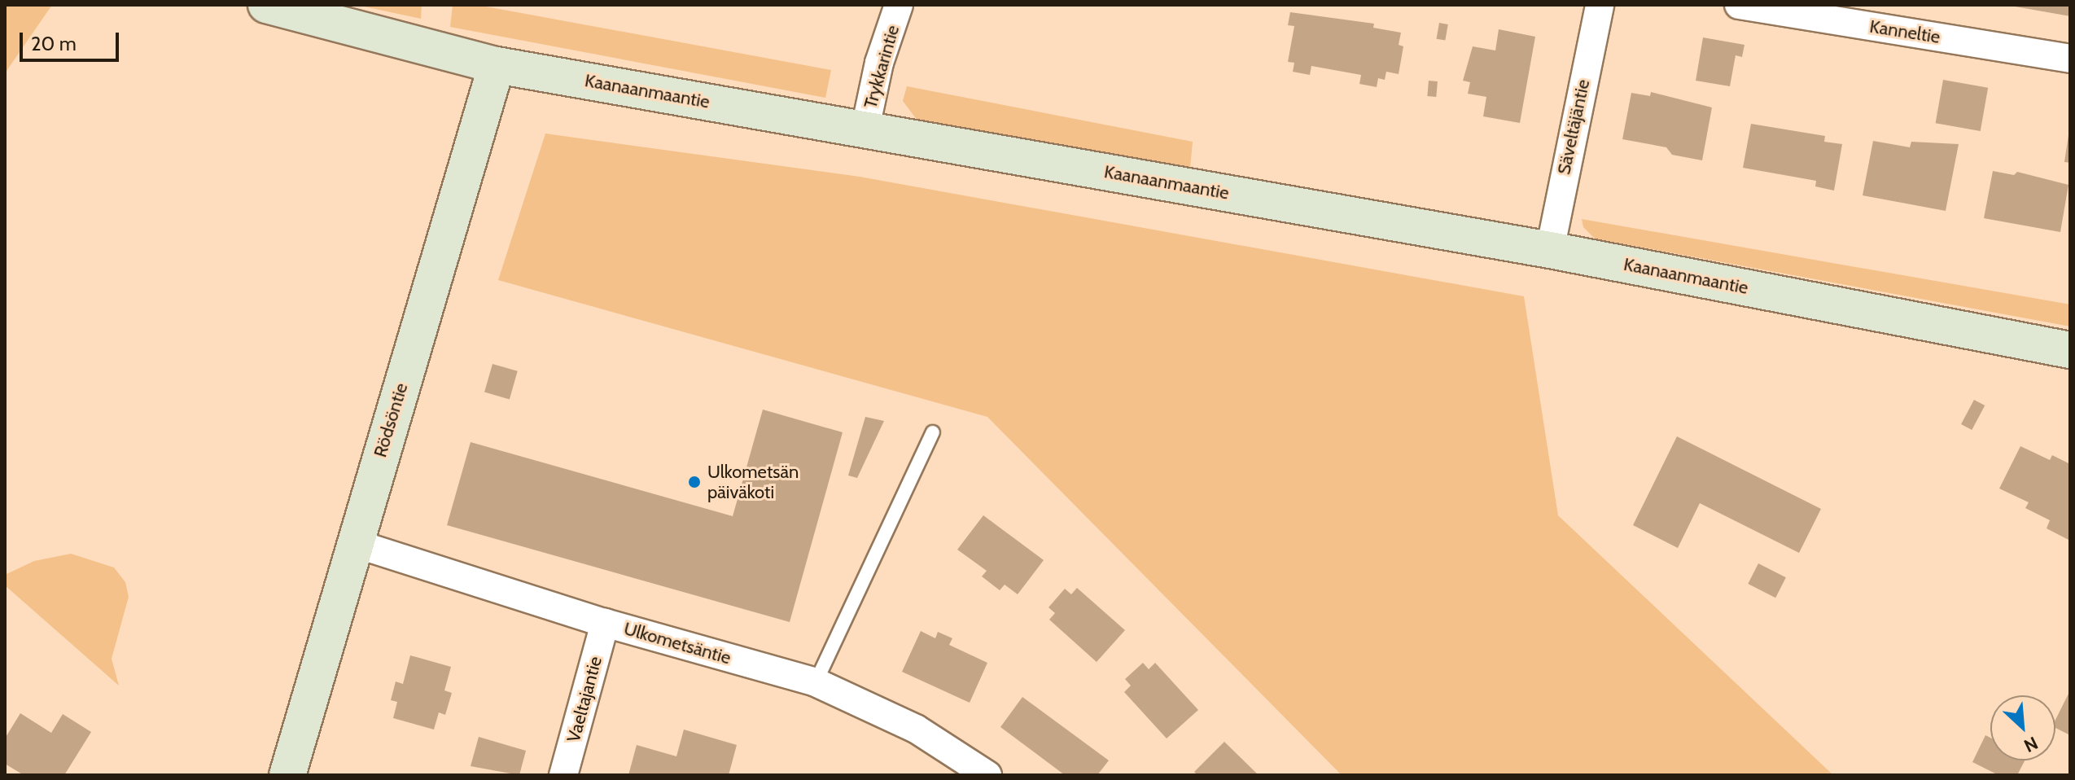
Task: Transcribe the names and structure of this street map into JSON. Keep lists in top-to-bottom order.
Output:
{
  "streets": {
    "street": [
      "Kanneltie",
      "Trykkarintie",
      "Kaanaanmaantie",
      "Säveltäjäntie",
      "Rödsöntie",
      "Ulkometsäntie",
      "Vaeltajantie"
    ]
  },
  "crossings": [
    ["Trykkarintie", "Kaanaanmaantie"],
    ["Kaanaanmaantie", "Säveltäjäntie"],
    ["Kaanaanmaantie", "Rödsöntie"],
    ["Rödsöntie", "Ulkometsäntie"],
    ["Ulkometsäntie", "Vaeltajantie"]
  ],
  "places": ["Ulkometsän päiväkoti"],
  "scale_bar": "20 m",
  "north": "bottom right"
}
